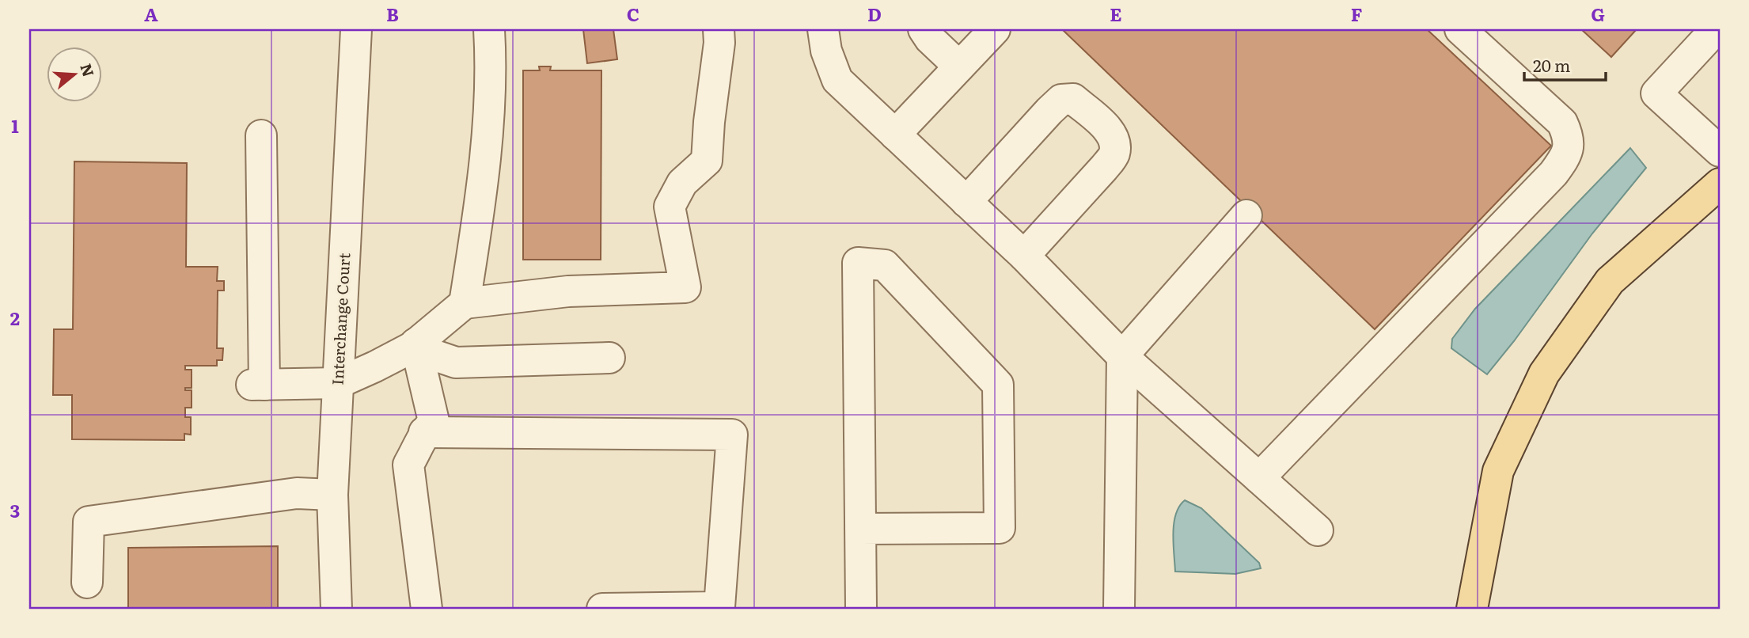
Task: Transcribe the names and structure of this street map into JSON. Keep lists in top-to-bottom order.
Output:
{
  "streets": {
    "street": ["Interchange Court"]
  },
  "scale_bar": "20 m",
  "north": "right",
  "grid": {
    "columns": [
      "A",
      "B",
      "C",
      "D",
      "E",
      "F",
      "G"
    ],
    "rows": ["1", "2", "3"]
  }
}
